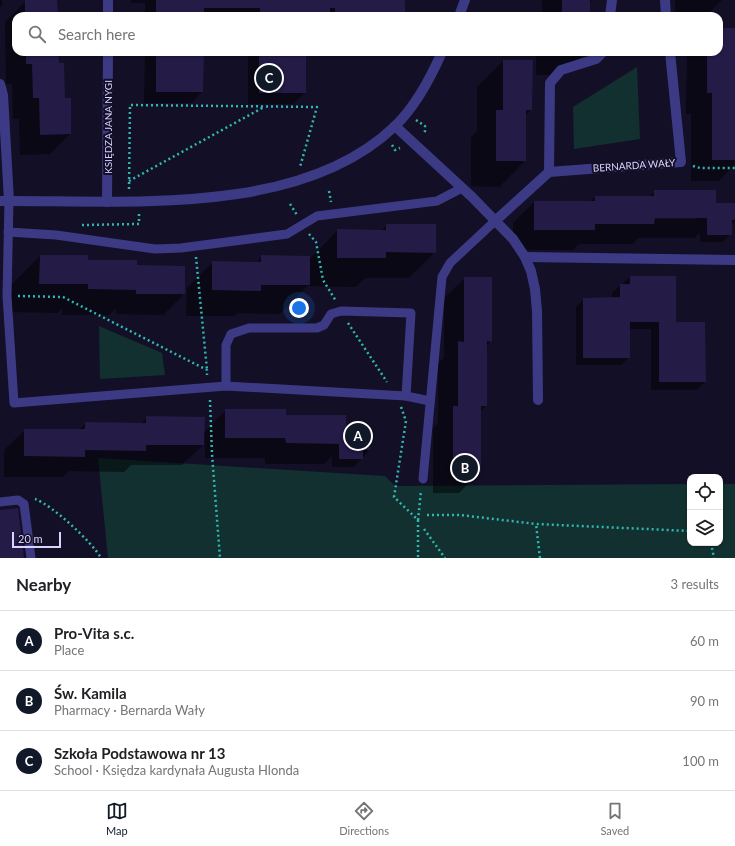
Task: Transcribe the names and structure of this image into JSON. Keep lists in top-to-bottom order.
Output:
{
  "streets": {
    "street": ["KSIĘDZA JANA NYGI", "BERNARDA WAŁY"]
  },
  "scale_bar": "20 m",
  "page": {
    "search": "Search here",
    "pins": ["C", "A", "B"],
    "scale": "20 m",
    "heading": ["Nearby", "3 results"],
    "list": [
      {
        "mark": "A",
        "name": "Pro-Vita s.c.",
        "note": "Place",
        "value": "60 m"
      },
      {
        "mark": "B",
        "name": "Św. Kamila",
        "note": "Pharmacy · Bernarda Wały",
        "value": "90 m"
      },
      {
        "mark": "C",
        "name": "Szkoła Podstawowa nr 13",
        "note": "School · Księdza kardynała Augusta Hlonda",
        "value": "100 m"
      }
    ],
    "nav": ["Map", "Directions", "Saved"]
  }
}
